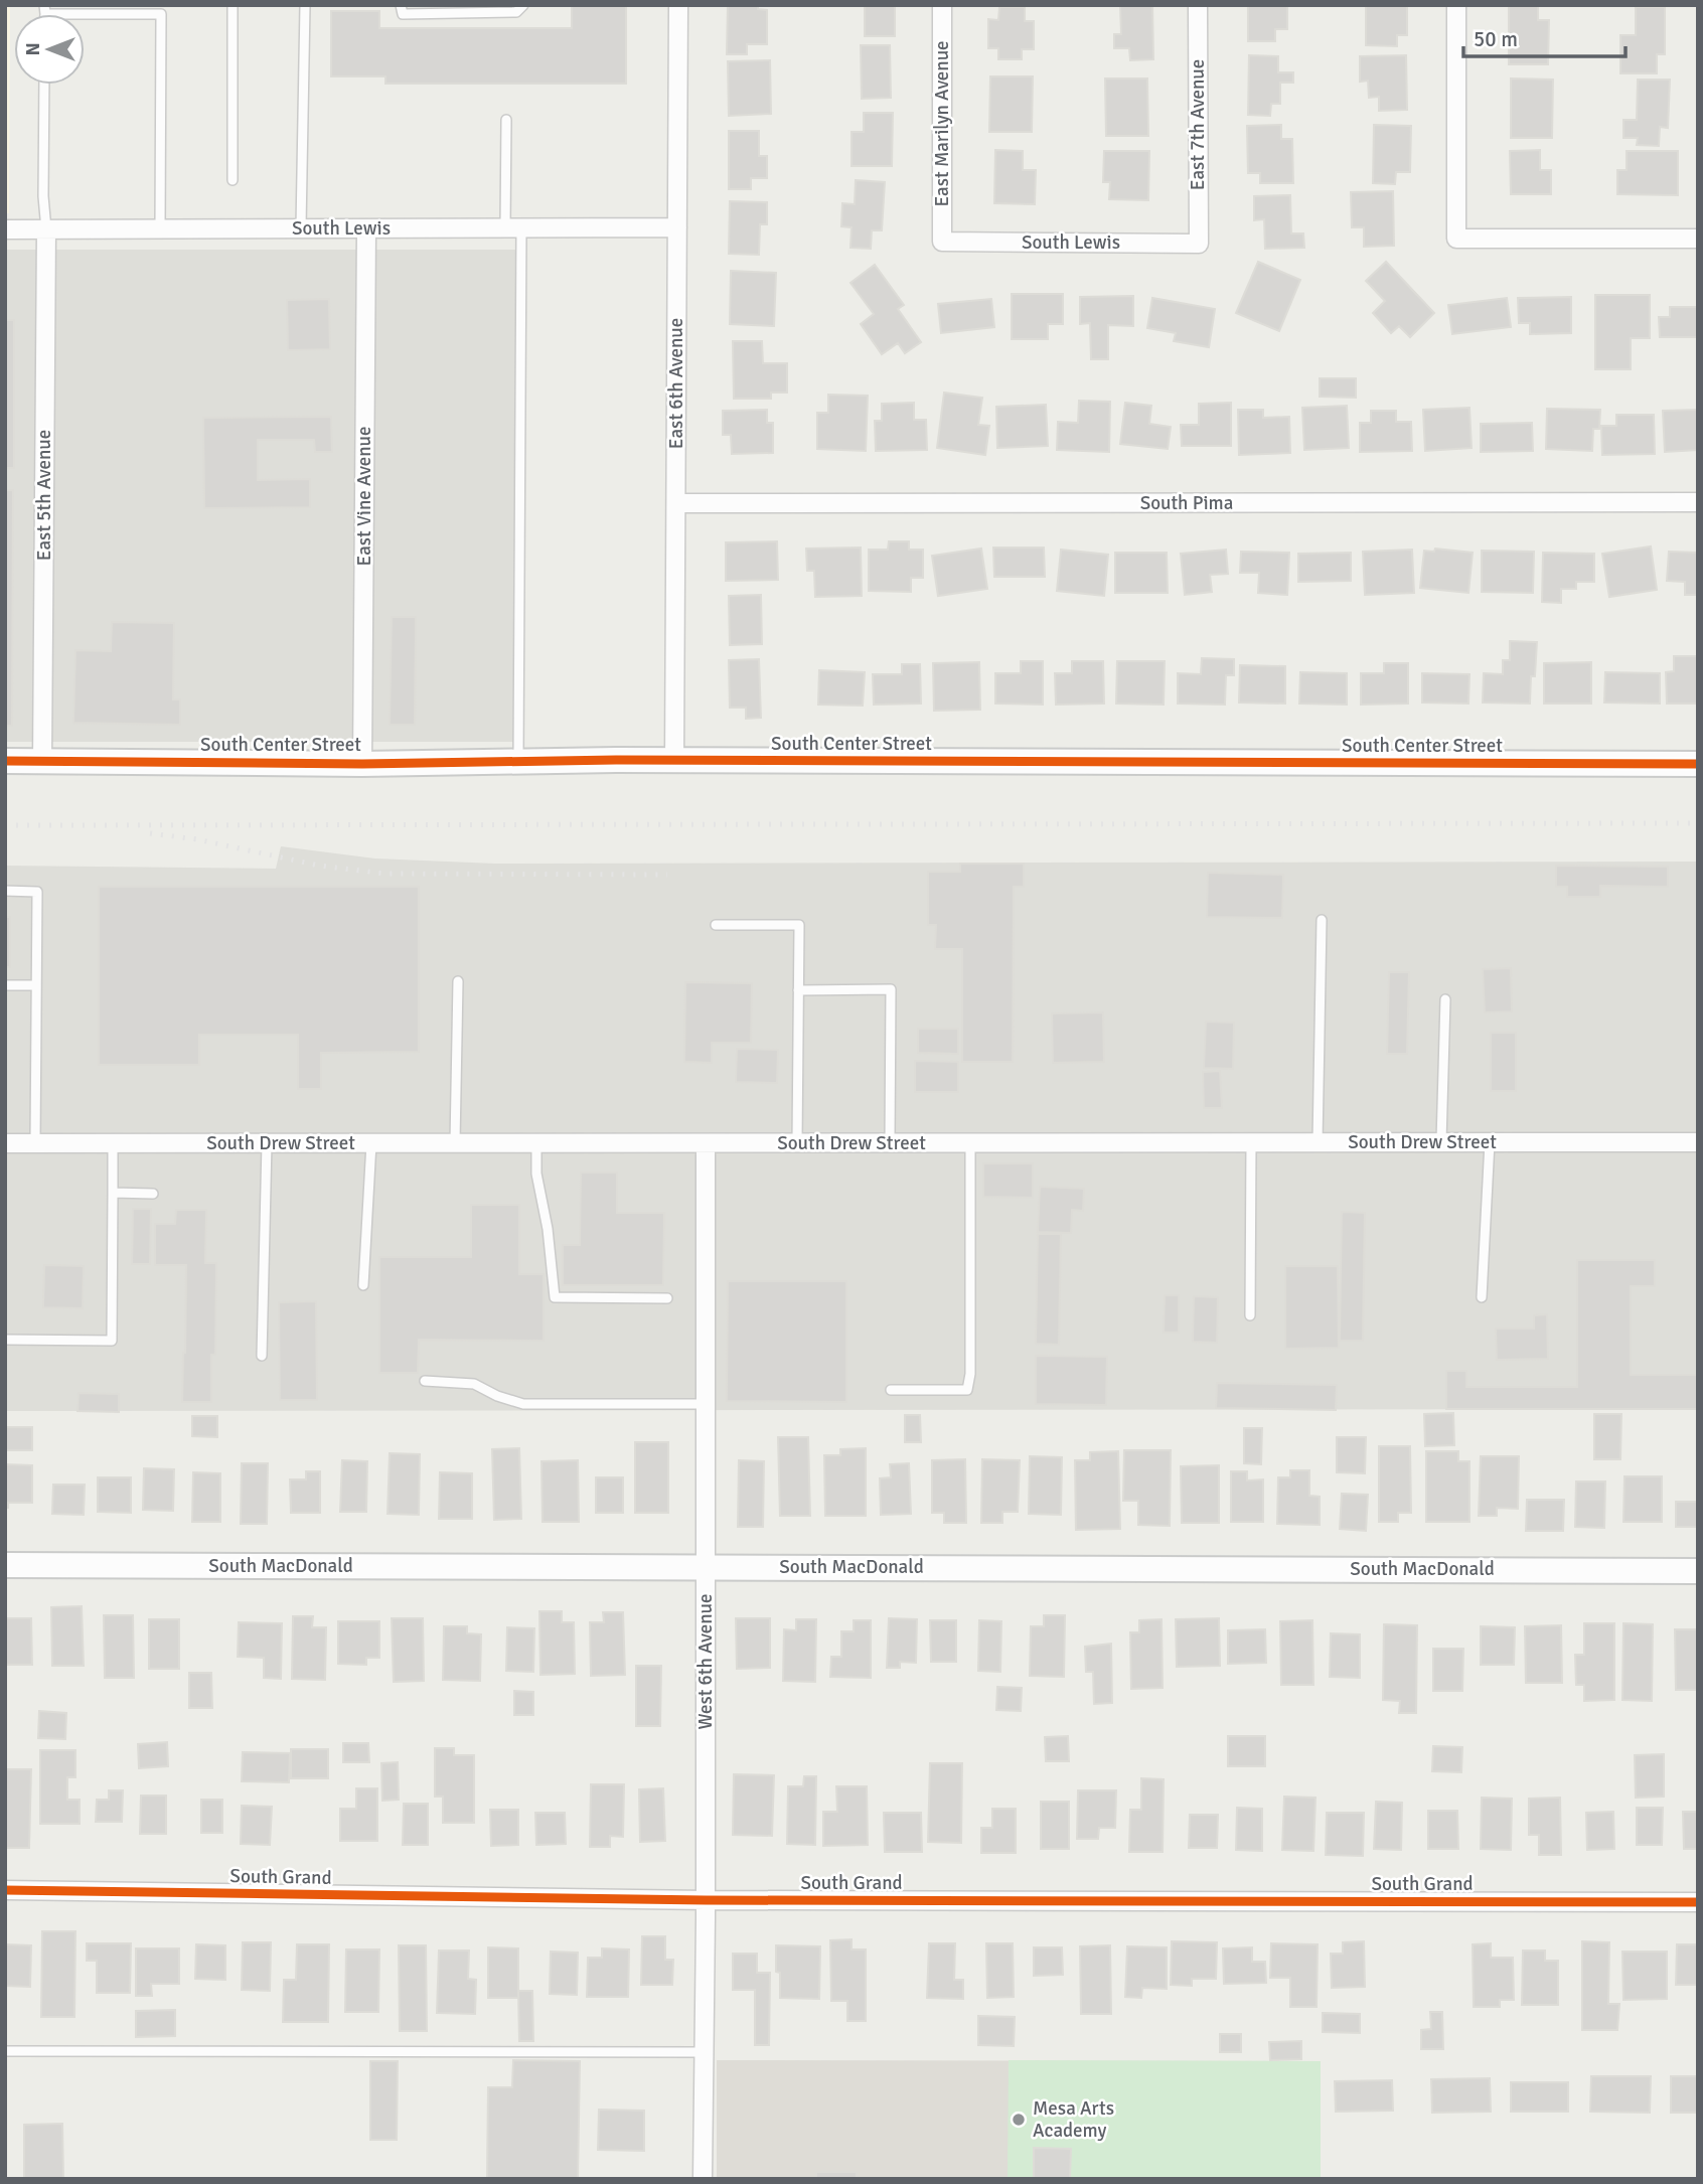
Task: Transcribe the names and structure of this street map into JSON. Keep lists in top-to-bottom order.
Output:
{
  "streets": {
    "street": [
      "East Marilyn Avenue",
      "East 7th Avenue",
      "South Lewis",
      "East 6th Avenue",
      "East 5th Avenue",
      "East Vine Avenue",
      "South Pima",
      "South Center Street",
      "South Drew Street",
      "South MacDonald",
      "West 6th Avenue",
      "South Grand"
    ]
  },
  "crossings": [
    ["East Marilyn Avenue", "South Lewis"],
    ["East 7th Avenue", "South Lewis"],
    ["South Lewis", "East 6th Avenue"],
    ["South Lewis", "East 5th Avenue"],
    ["South Lewis", "East Vine Avenue"],
    ["East 6th Avenue", "South Pima"],
    ["East 6th Avenue", "South Center Street"],
    ["East 5th Avenue", "South Center Street"],
    ["East Vine Avenue", "South Center Street"],
    ["South Drew Street", "West 6th Avenue"],
    ["South MacDonald", "West 6th Avenue"],
    ["West 6th Avenue", "South Grand"]
  ],
  "places": ["Mesa Arts Academy"],
  "scale_bar": "50 m",
  "north": "left"
}
